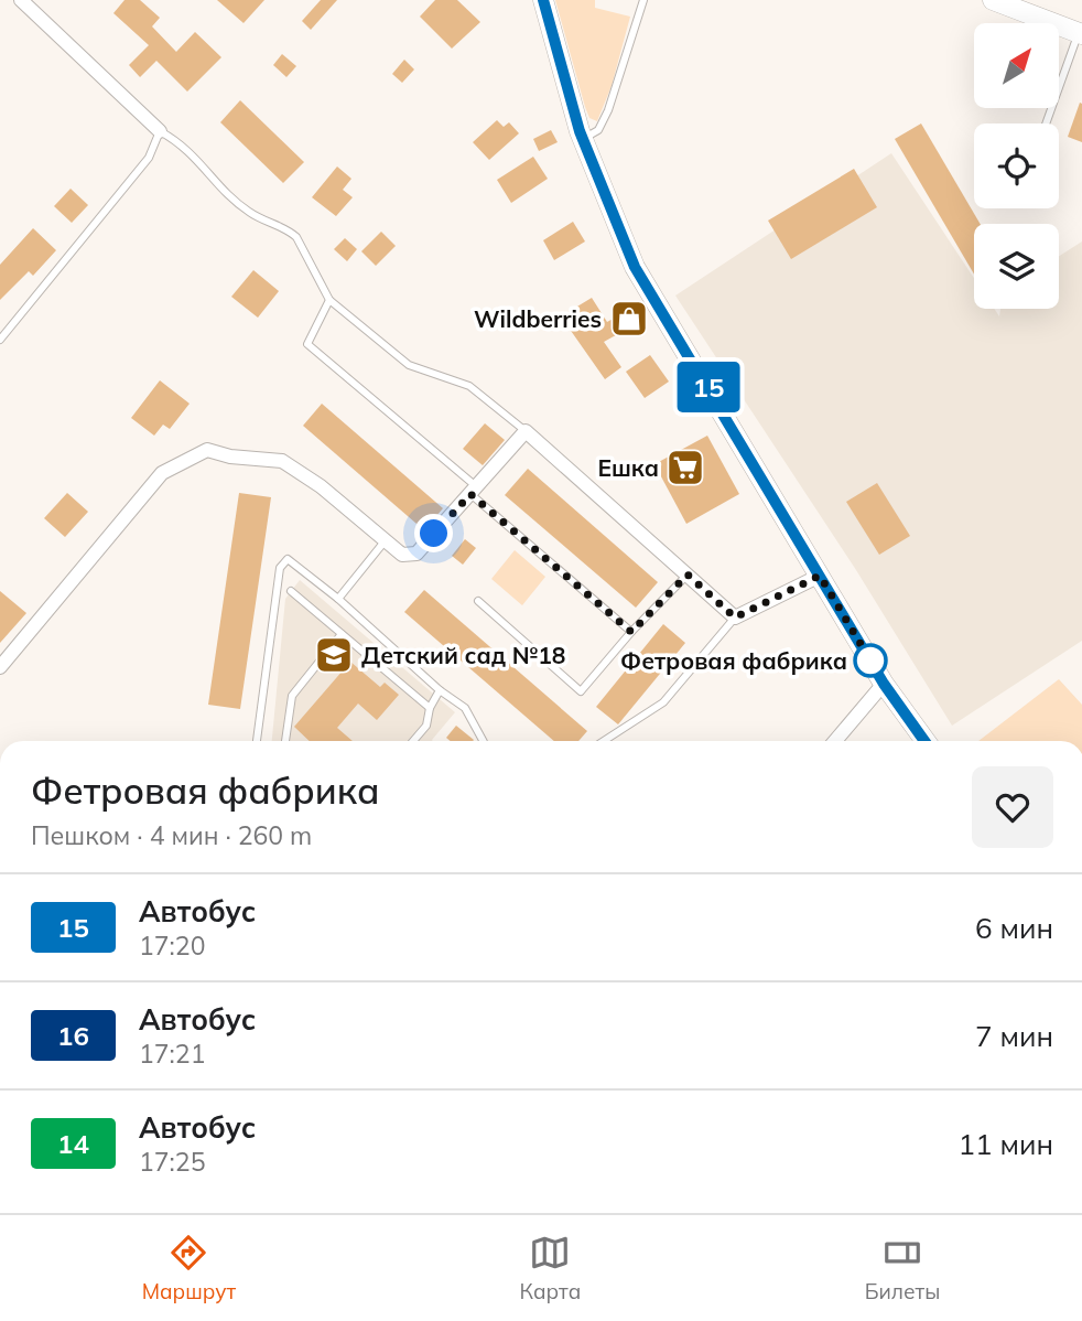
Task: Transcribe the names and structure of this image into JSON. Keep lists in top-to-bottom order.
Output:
{
  "places": {
    "shop": ["Wildberries"],
    "supermarket": ["Ешка"],
    "school or university": ["Детский сад №18"],
    "other": ["Фетровая фабрика"]
  },
  "lines": ["bus line 15"],
  "north": "top right",
  "page": {
    "on_map": "15",
    "heading": ["Фетровая фабрика", "Пешком · 4 мин · 260 m"],
    "list": [
      {
        "mark": "15",
        "name": "Автобус",
        "note": "17:20",
        "value": "6 мин"
      },
      {
        "mark": "16",
        "name": "Автобус",
        "note": "17:21",
        "value": "7 мин"
      },
      {
        "mark": "14",
        "name": "Автобус",
        "note": "17:25",
        "value": "11 мин"
      }
    ],
    "tabs": ["Маршрут", "Карта", "Билеты"]
  }
}
